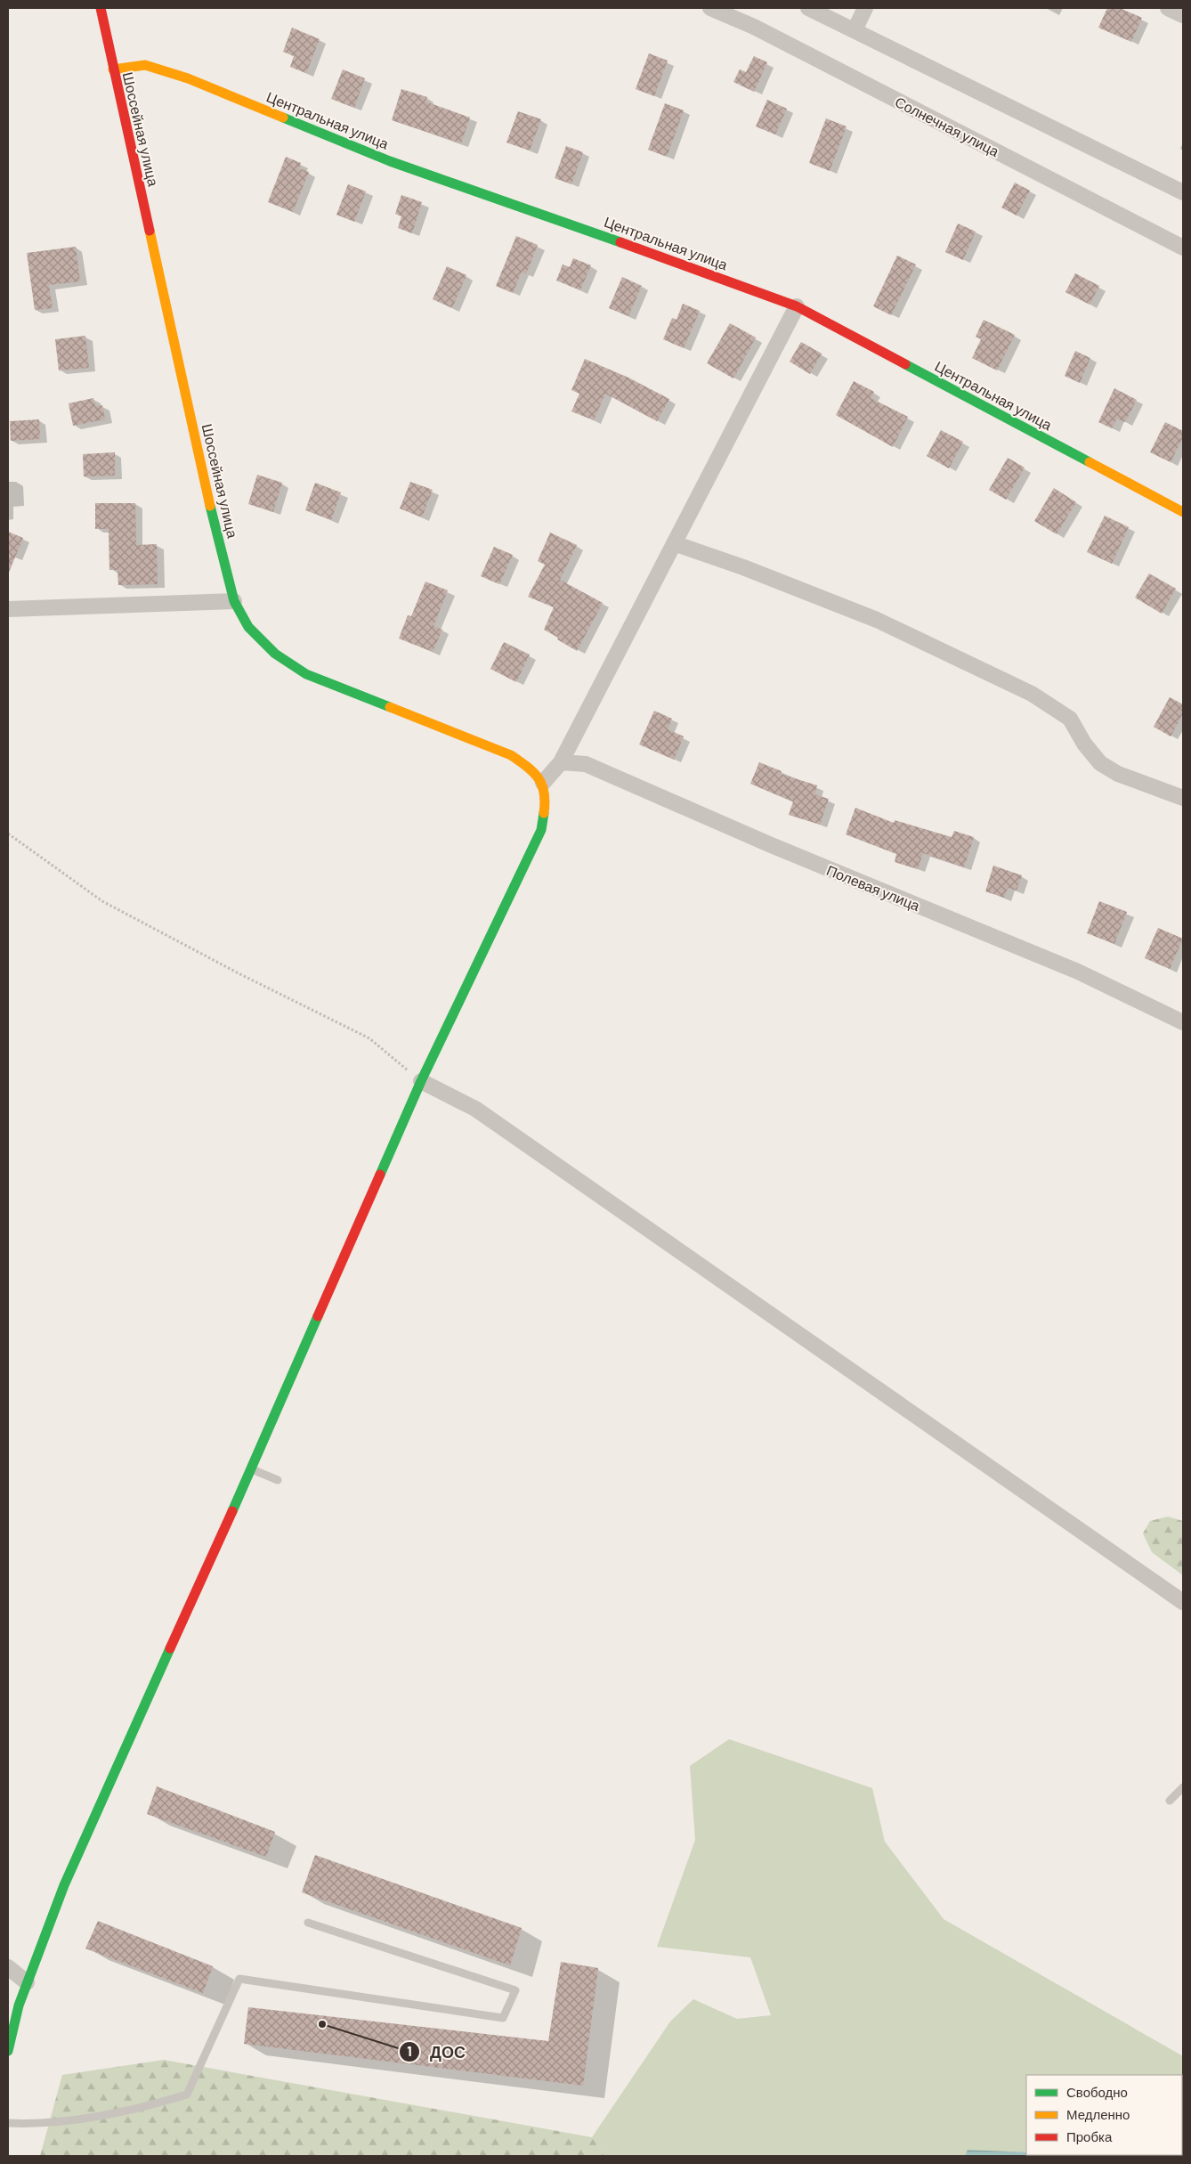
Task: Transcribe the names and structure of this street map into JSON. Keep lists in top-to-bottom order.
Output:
{
  "streets": {
    "main road": ["Центральная улица", "Шоссейная улица"],
    "street": ["Солнечная улица", "Полевая улица"]
  },
  "crossings": [
    ["Центральная улица", "Шоссейная улица"]
  ],
  "places": ["ДОС"],
  "legend": ["Свободно", "Медленно", "Пробка"]
}
